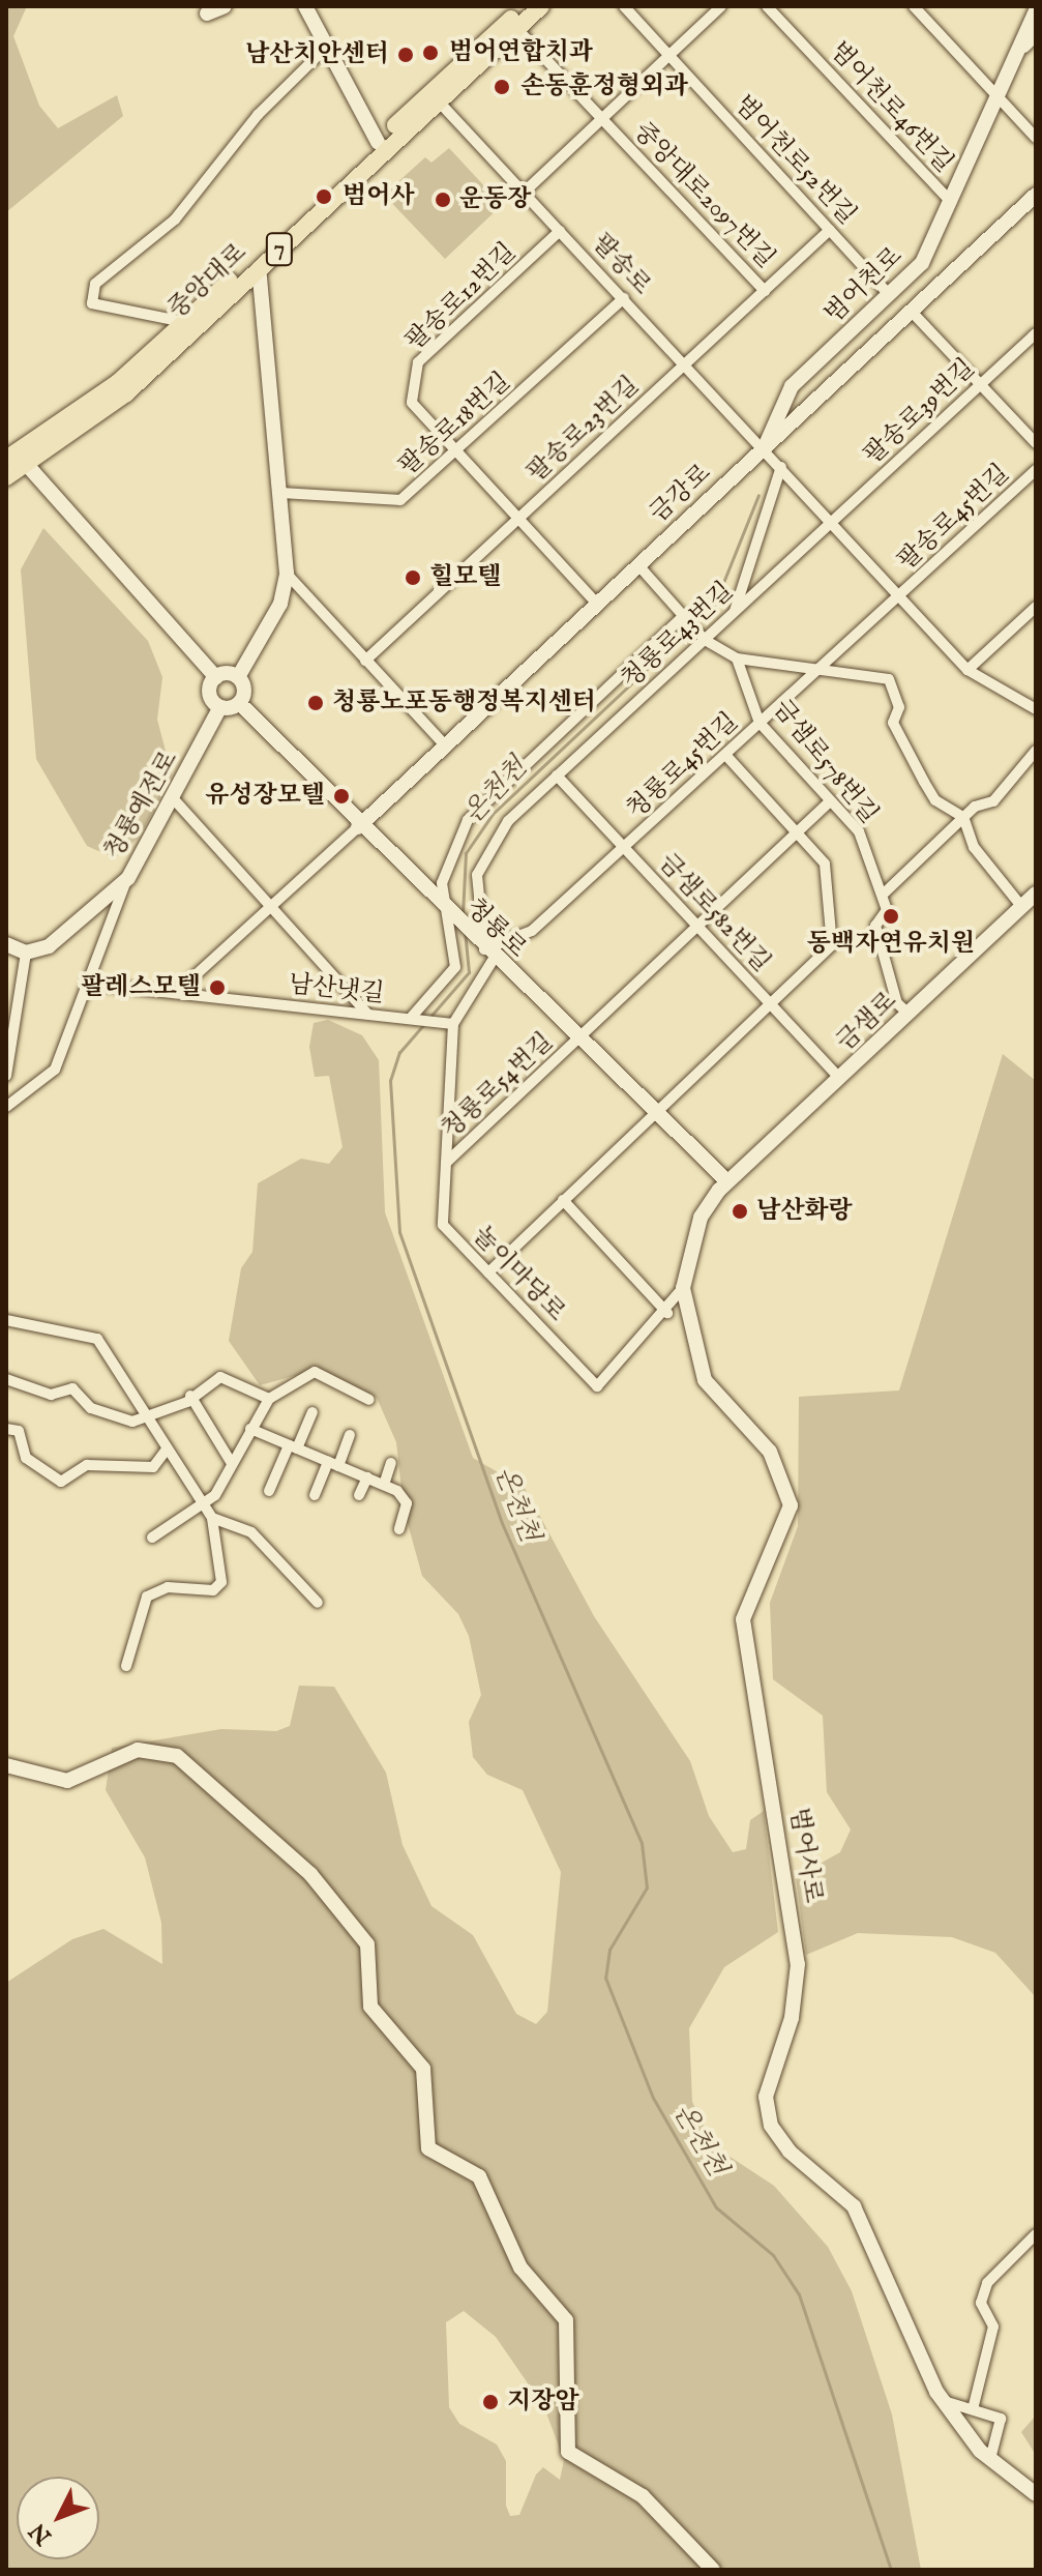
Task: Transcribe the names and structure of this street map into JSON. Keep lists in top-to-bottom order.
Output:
{
  "streets": {
    "main road": ["7", "중앙대로"],
    "street": [
      "범어천로46번길",
      "범어천로52번길",
      "중앙대로2097번길",
      "팔송로",
      "범어천로",
      "팔송로12번길",
      "팔송로39번길",
      "팔송로18번길",
      "팔송로23번길",
      "금강로",
      "팔송로45번길",
      "청룡로43번길",
      "금샘로578번길",
      "청룡로45번길",
      "청룡예전로",
      "금샘로582번길",
      "청룡로",
      "남산냇길",
      "금샘로",
      "청룡로54번길",
      "놀이마당로",
      "범어사로"
    ]
  },
  "crossings": [
    ["범어천로46번길", "범어천로"],
    ["범어천로52번길", "범어천로"],
    ["범어천로52번길", "팔송로23번길"],
    ["중앙대로2097번길", "중앙대로"],
    ["중앙대로2097번길", "팔송로23번길"],
    ["팔송로", "중앙대로"],
    ["팔송로", "범어천로"],
    ["팔송로", "팔송로12번길"],
    ["팔송로", "팔송로39번길"],
    ["팔송로", "팔송로18번길"],
    ["팔송로", "팔송로23번길"],
    ["팔송로", "금강로"],
    ["팔송로", "팔송로45번길"],
    ["팔송로", "청룡로43번길"],
    ["팔송로", "청룡로45번길"],
    ["범어천로", "금강로"],
    ["팔송로12번길", "팔송로18번길"],
    ["팔송로39번길", "청룡로43번길"],
    ["금강로", "청룡로"],
    ["팔송로45번길", "청룡로45번길"],
    ["청룡로43번길", "청룡로45번길"],
    ["청룡로43번길", "금샘로582번길"],
    ["청룡로43번길", "청룡로"],
    ["청룡로43번길", "놀이마당로"],
    ["금샘로578번길", "청룡로45번길"],
    ["금샘로578번길", "청룡로54번길"],
    ["청룡로45번길", "금샘로582번길"],
    ["청룡로45번길", "청룡로"],
    ["청룡로45번길", "놀이마당로"],
    ["금샘로582번길", "금샘로"],
    ["금샘로582번길", "청룡로54번길"],
    ["청룡로", "남산냇길"],
    ["청룡로", "금샘로"],
    ["청룡로", "청룡로54번길"],
    ["청룡로", "놀이마당로"],
    ["청룡로", "범어사로"],
    ["금샘로", "범어사로"],
    ["청룡로54번길", "놀이마당로"],
    ["놀이마당로", "범어사로"]
  ],
  "water": ["온천천"],
  "places": [
    "범어연합치과",
    "남산치안센터",
    "손동훈정형외과",
    "범어사",
    "운동장",
    "힐모텔",
    "청룡노포동행정복지센터",
    "유성장모텔",
    "동백자연유치원",
    "팔레스모텔",
    "남산화랑",
    "지장암"
  ],
  "north": "bottom left"
}
